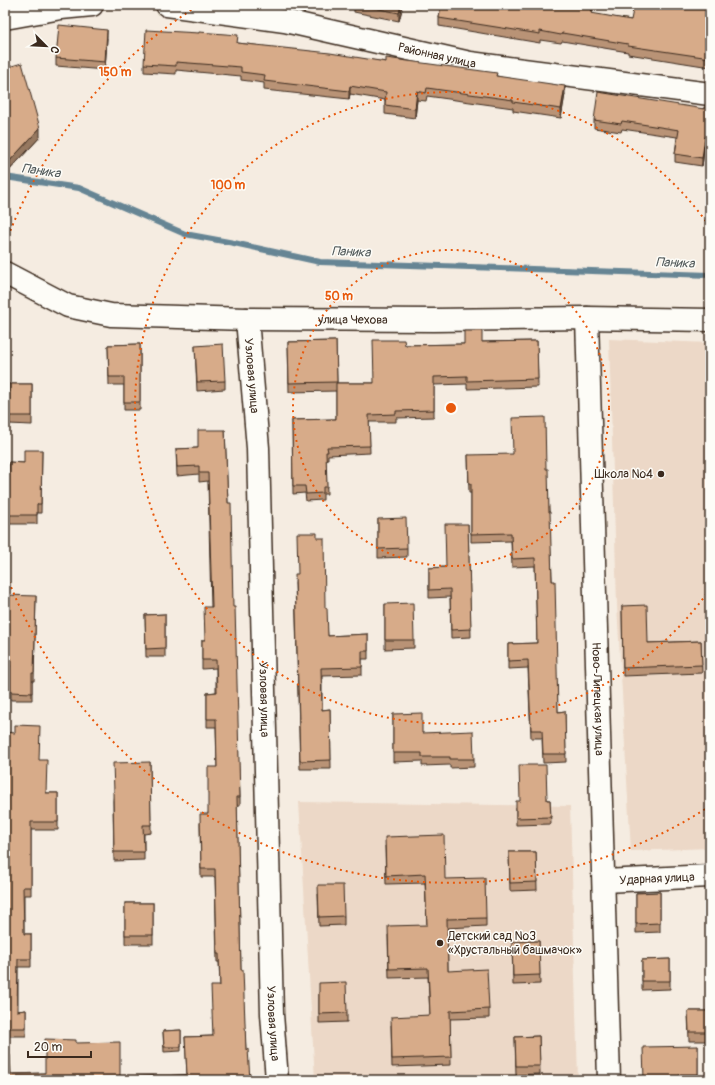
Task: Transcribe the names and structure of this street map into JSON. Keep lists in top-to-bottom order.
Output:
{
  "streets": {
    "street": [
      "Районная улица",
      "улица Чехова",
      "Узловая улица",
      "Ново-Липецкая улица",
      "Ударная улица"
    ]
  },
  "crossings": [
    ["улица Чехова", "Узловая улица"],
    ["улица Чехова", "Ново-Липецкая улица"],
    ["Ново-Липецкая улица", "Ударная улица"]
  ],
  "water": ["Паника"],
  "places": ["Школа №4", "Детский сад №3 «Хрустальный башмачок»"],
  "scale_bar": "20 m",
  "north": "bottom right",
  "rings": ["150 m", "100 m", "50 m"]
}
